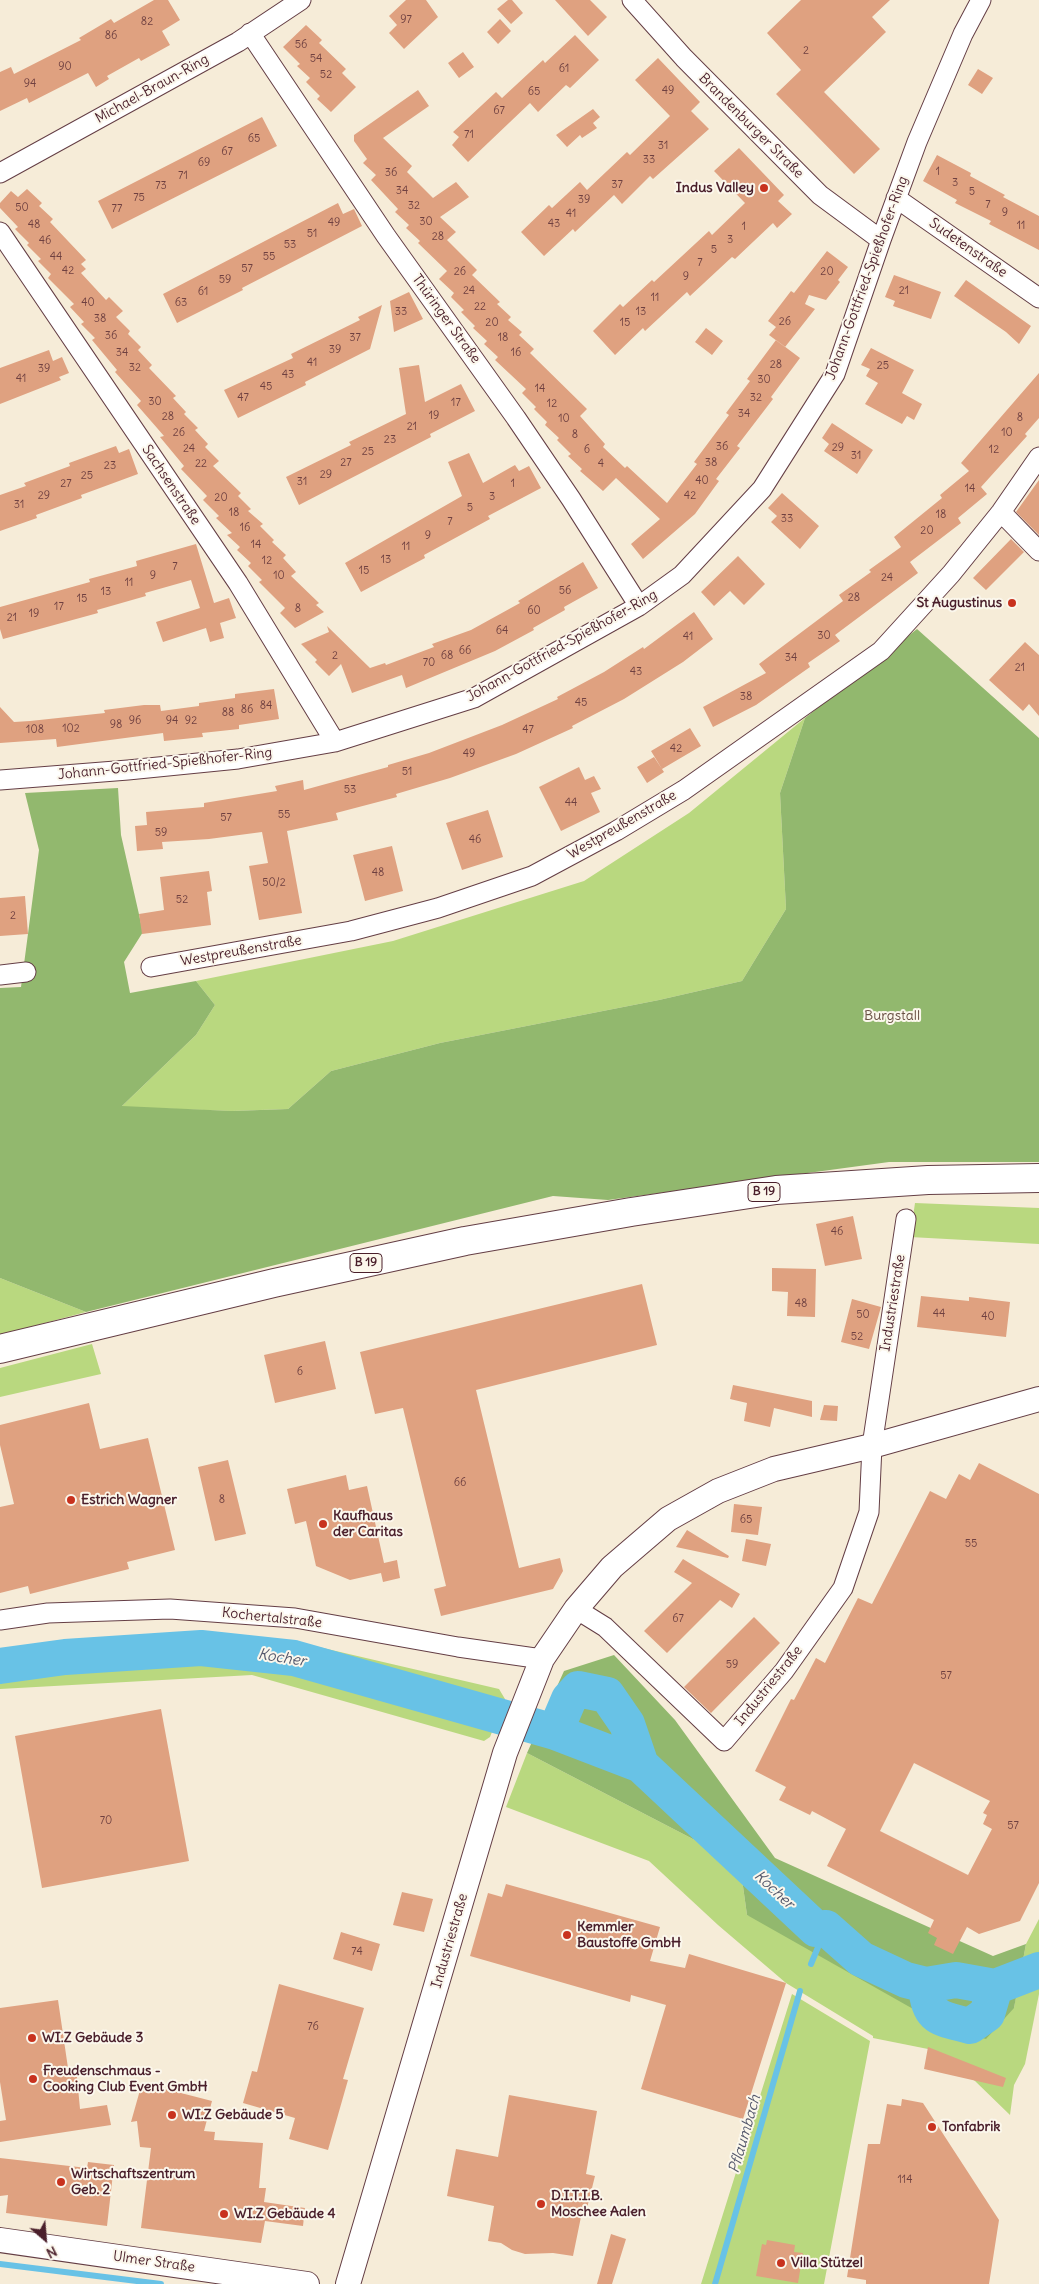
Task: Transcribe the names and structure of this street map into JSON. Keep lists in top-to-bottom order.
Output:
{
  "streets": {
    "highway": ["B 19"],
    "street": [
      "Michael-Braun-Ring",
      "Brandenburger Straße",
      "Sudetenstraße",
      "Johann-Gottfried-Spießhofer-Ring",
      "Thüringer Straße",
      "Sachsenstraße",
      "Westpreußenstraße",
      "Industriestraße",
      "Kochertalstraße",
      "Ulmer Straße"
    ]
  },
  "crossings": [
    ["Michael-Braun-Ring", "Thüringer Straße"],
    ["Brandenburger Straße", "Johann-Gottfried-Spießhofer-Ring"],
    ["Sudetenstraße", "Johann-Gottfried-Spießhofer-Ring"],
    ["Johann-Gottfried-Spießhofer-Ring", "Thüringer Straße"],
    ["Johann-Gottfried-Spießhofer-Ring", "Sachsenstraße"],
    ["Industriestraße", "Kochertalstraße"]
  ],
  "water": ["Kocher", "Pflaumbach"],
  "parks": ["Burgstall"],
  "places": [
    "Indus Valley",
    "St Augustinus",
    "Estrich Wagner",
    "Kaufhaus der Caritas",
    "Kemmler Baustoffe GmbH",
    "WI.Z Gebäude 3",
    "Freudenschmaus - Cooking Club Event GmbH",
    "WI.Z Gebäude 5",
    "Tonfabrik",
    "Wirtschaftszentrum Geb. 2",
    "D.I.T.I.B. Moschee Aalen",
    "WI.Z Gebäude 4",
    "Villa Stützel"
  ],
  "house_numbers": [
    "97",
    "82",
    "86",
    "56",
    "2",
    "54",
    "90",
    "61",
    "52",
    "94",
    "49",
    "65",
    "67",
    "71",
    "65",
    "31",
    "67",
    "33",
    "69",
    "1",
    "36",
    "71",
    "3",
    "37",
    "73",
    "34",
    "5",
    "75",
    "39",
    "7",
    "32",
    "50",
    "77",
    "9",
    "41",
    "30",
    "49",
    "43",
    "48",
    "11",
    "1",
    "51",
    "28",
    "3",
    "46",
    "53",
    "5",
    "44",
    "55",
    "7",
    "57",
    "42",
    "26",
    "20",
    "9",
    "59",
    "24",
    "21",
    "61",
    "11",
    "40",
    "63",
    "22",
    "33",
    "13",
    "38",
    "26",
    "20",
    "15",
    "36",
    "37",
    "18",
    "39",
    "34",
    "16",
    "41",
    "28",
    "25",
    "32",
    "39",
    "43",
    "41",
    "30",
    "45",
    "14",
    "47",
    "32",
    "30",
    "17",
    "12",
    "34",
    "19",
    "28",
    "8",
    "10",
    "21",
    "26",
    "10",
    "8",
    "23",
    "36",
    "29",
    "24",
    "6",
    "12",
    "25",
    "31",
    "27",
    "38",
    "22",
    "4",
    "23",
    "29",
    "25",
    "40",
    "31",
    "27",
    "1",
    "14",
    "29",
    "42",
    "3",
    "20",
    "31",
    "5",
    "18",
    "18",
    "33",
    "7",
    "16",
    "20",
    "9",
    "14",
    "11",
    "13",
    "12",
    "7",
    "15",
    "9",
    "10",
    "24",
    "11",
    "56",
    "13",
    "28",
    "15",
    "17",
    "8",
    "60",
    "19",
    "21",
    "64",
    "30",
    "41",
    "66",
    "2",
    "68",
    "34",
    "70",
    "21",
    "43",
    "38",
    "45",
    "84",
    "86",
    "88",
    "96",
    "94",
    "92",
    "98",
    "102",
    "108",
    "47",
    "42",
    "49",
    "51",
    "53",
    "44",
    "55",
    "57",
    "59",
    "46",
    "48",
    "50/2",
    "52",
    "2",
    "46",
    "48",
    "44",
    "50",
    "40",
    "52",
    "6",
    "66",
    "8",
    "65",
    "55",
    "67",
    "59",
    "57",
    "70",
    "57",
    "74",
    "76",
    "114"
  ],
  "north": "bottom right"
}
